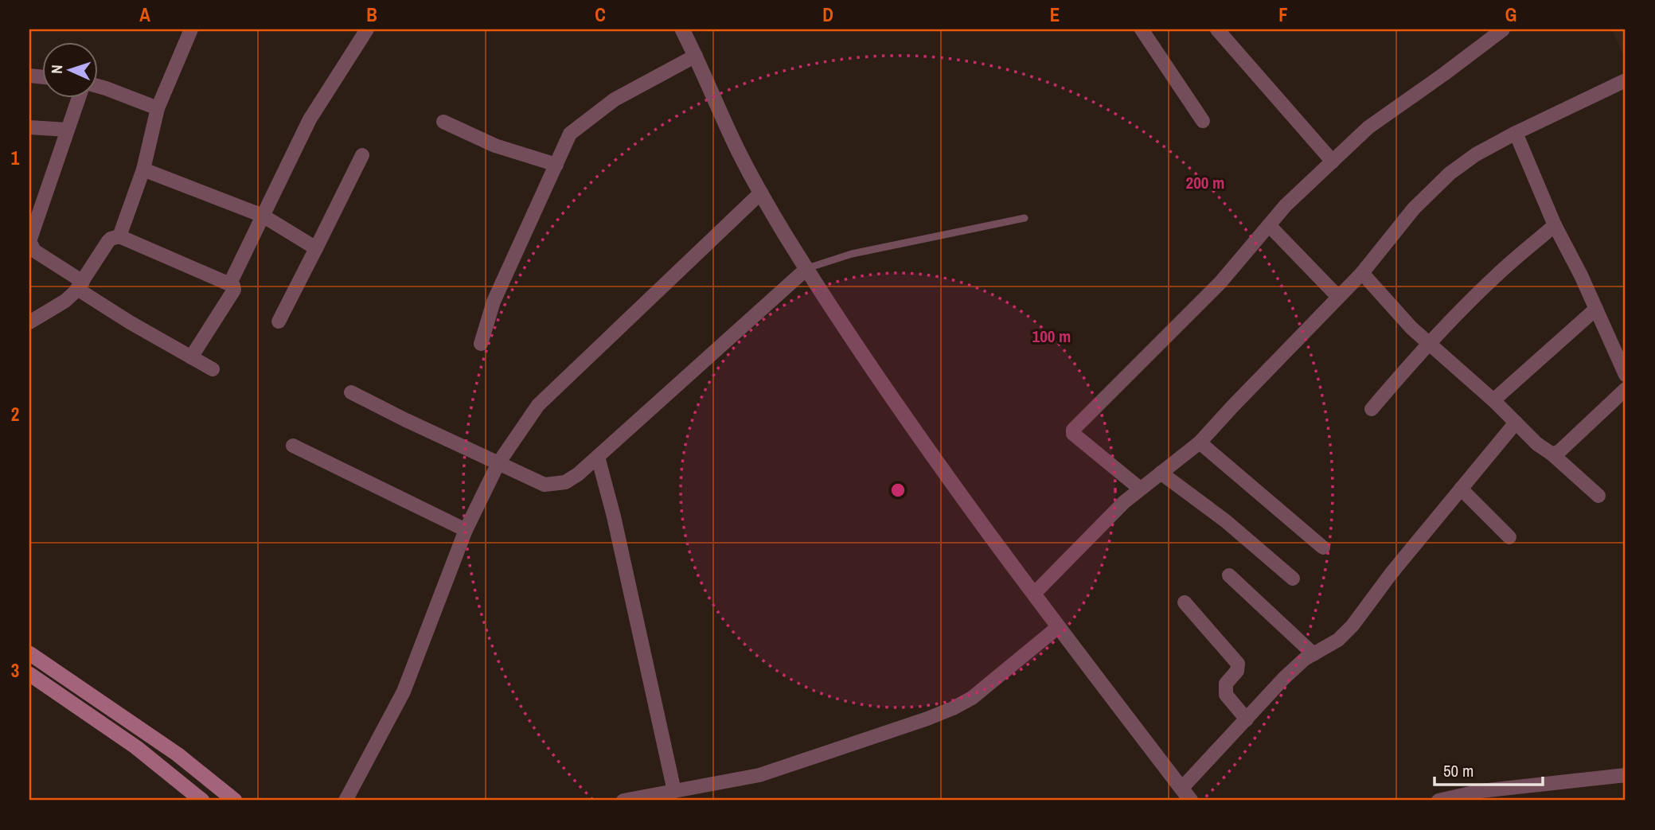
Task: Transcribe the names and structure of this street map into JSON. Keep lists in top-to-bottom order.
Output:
{
  "scale_bar": "50 m",
  "north": "left",
  "grid": {
    "columns": [
      "A",
      "B",
      "C",
      "D",
      "E",
      "F",
      "G"
    ],
    "rows": ["1", "2", "3"]
  },
  "rings": ["200 m", "100 m"]
}
